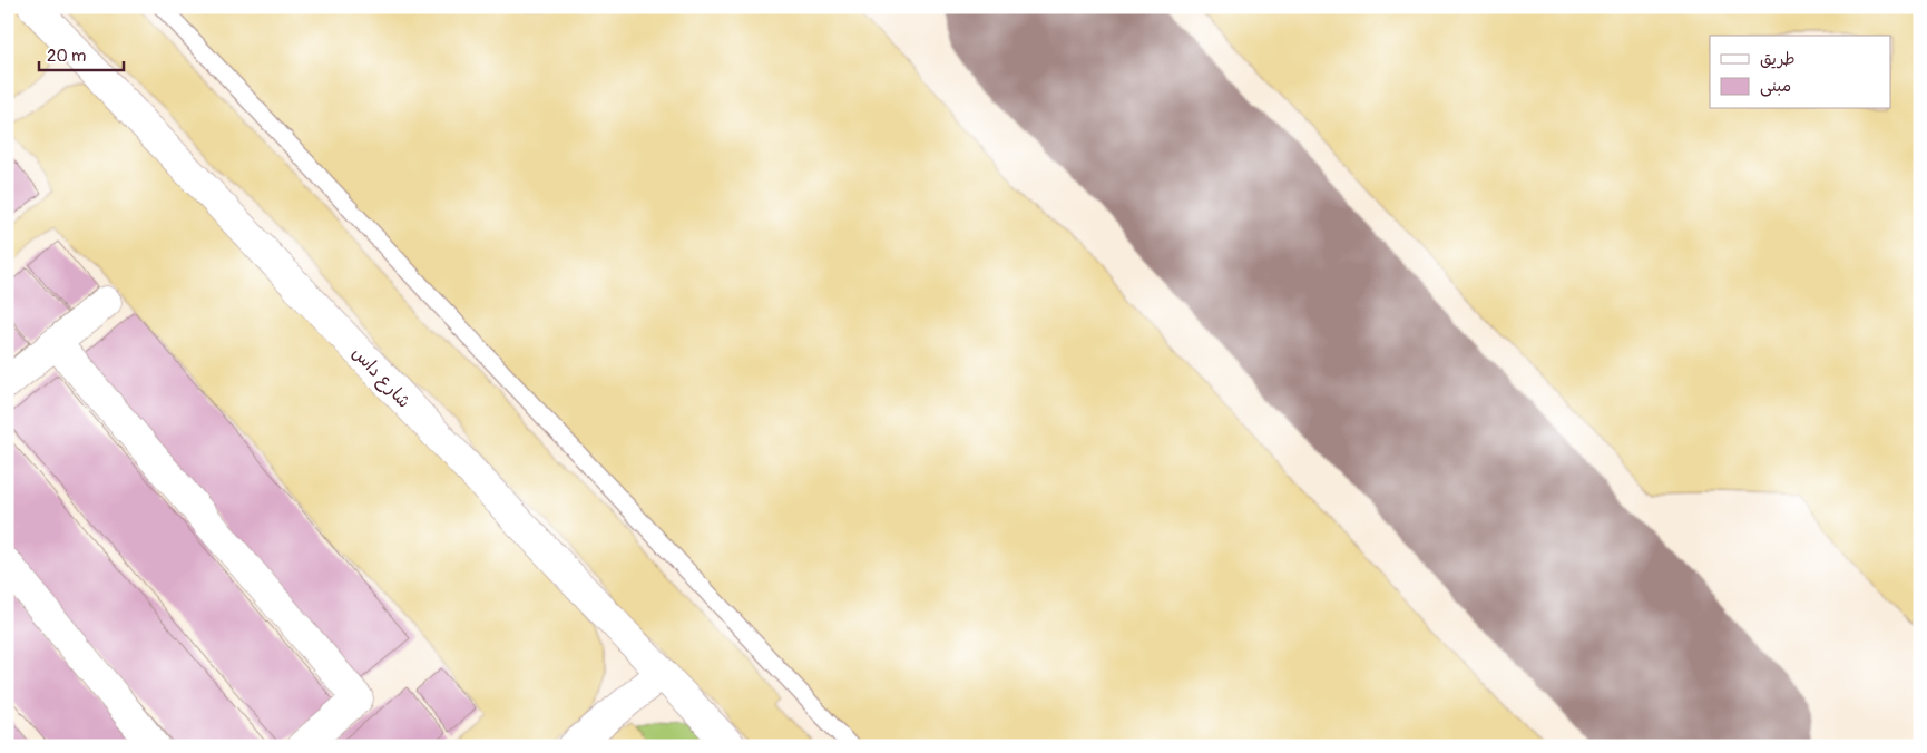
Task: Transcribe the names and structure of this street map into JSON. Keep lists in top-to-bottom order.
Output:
{
  "streets": {
    "street": ["شارع داس"]
  },
  "legend": ["طريق", "مبنى"],
  "scale_bar": "20 m"
}
